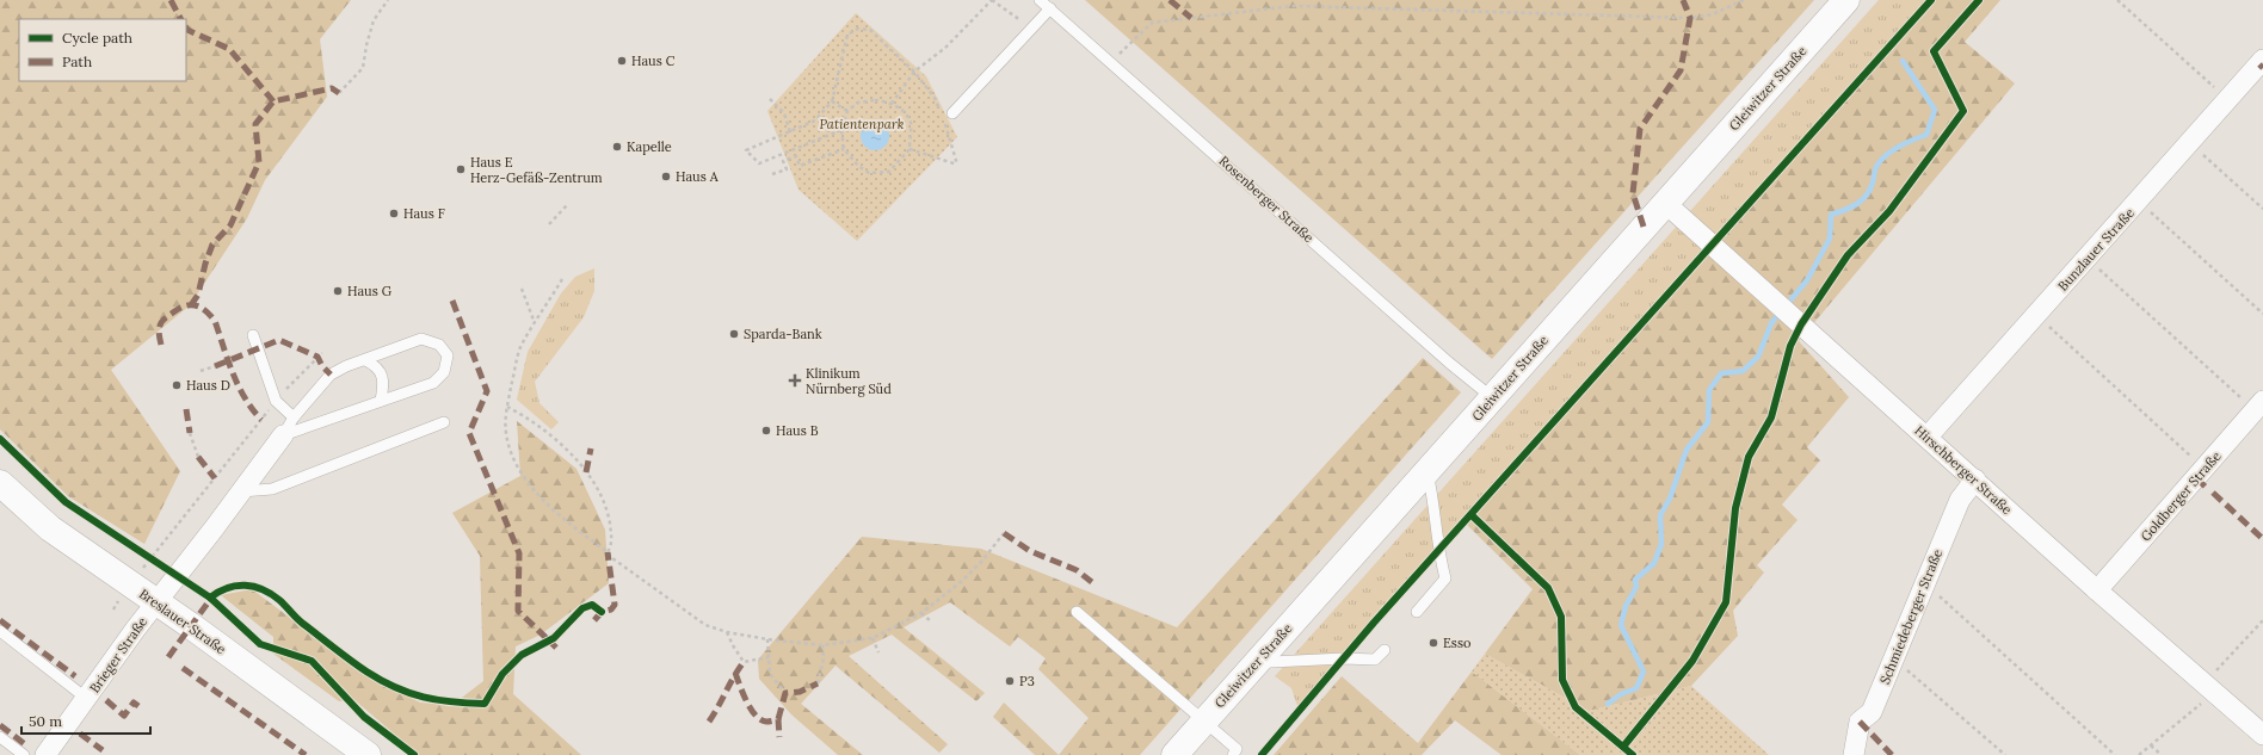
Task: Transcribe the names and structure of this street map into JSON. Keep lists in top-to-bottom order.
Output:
{
  "streets": {
    "main road": ["Gleiwitzer Straße", "Breslauer Straße"],
    "street": [
      "Bunzlauer Straße",
      "Hirschberger Straße",
      "Goldberger Straße",
      "Schmiedeberger Straße",
      "Brieger Straße"
    ],
    "lane": ["Rosenberger Straße"]
  },
  "crossings": [
    ["Gleiwitzer Straße", "Rosenberger Straße"],
    ["Gleiwitzer Straße", "Hirschberger Straße"],
    ["Bunzlauer Straße", "Hirschberger Straße"],
    ["Hirschberger Straße", "Goldberger Straße"],
    ["Hirschberger Straße", "Schmiedeberger Straße"],
    ["Breslauer Straße", "Brieger Straße"]
  ],
  "parks": ["Patientenpark"],
  "places": {
    "other": [
      "Haus C",
      "Kapelle",
      "Haus E Herz-Gefäß-Zentrum",
      "Haus A",
      "Haus F",
      "Haus G",
      "Sparda-Bank",
      "Haus D",
      "Haus B",
      "Esso",
      "P3"
    ],
    "health": ["Klinikum Nürnberg Süd"]
  },
  "legend": ["Cycle path", "Path"],
  "scale_bar": "50 m"
}
